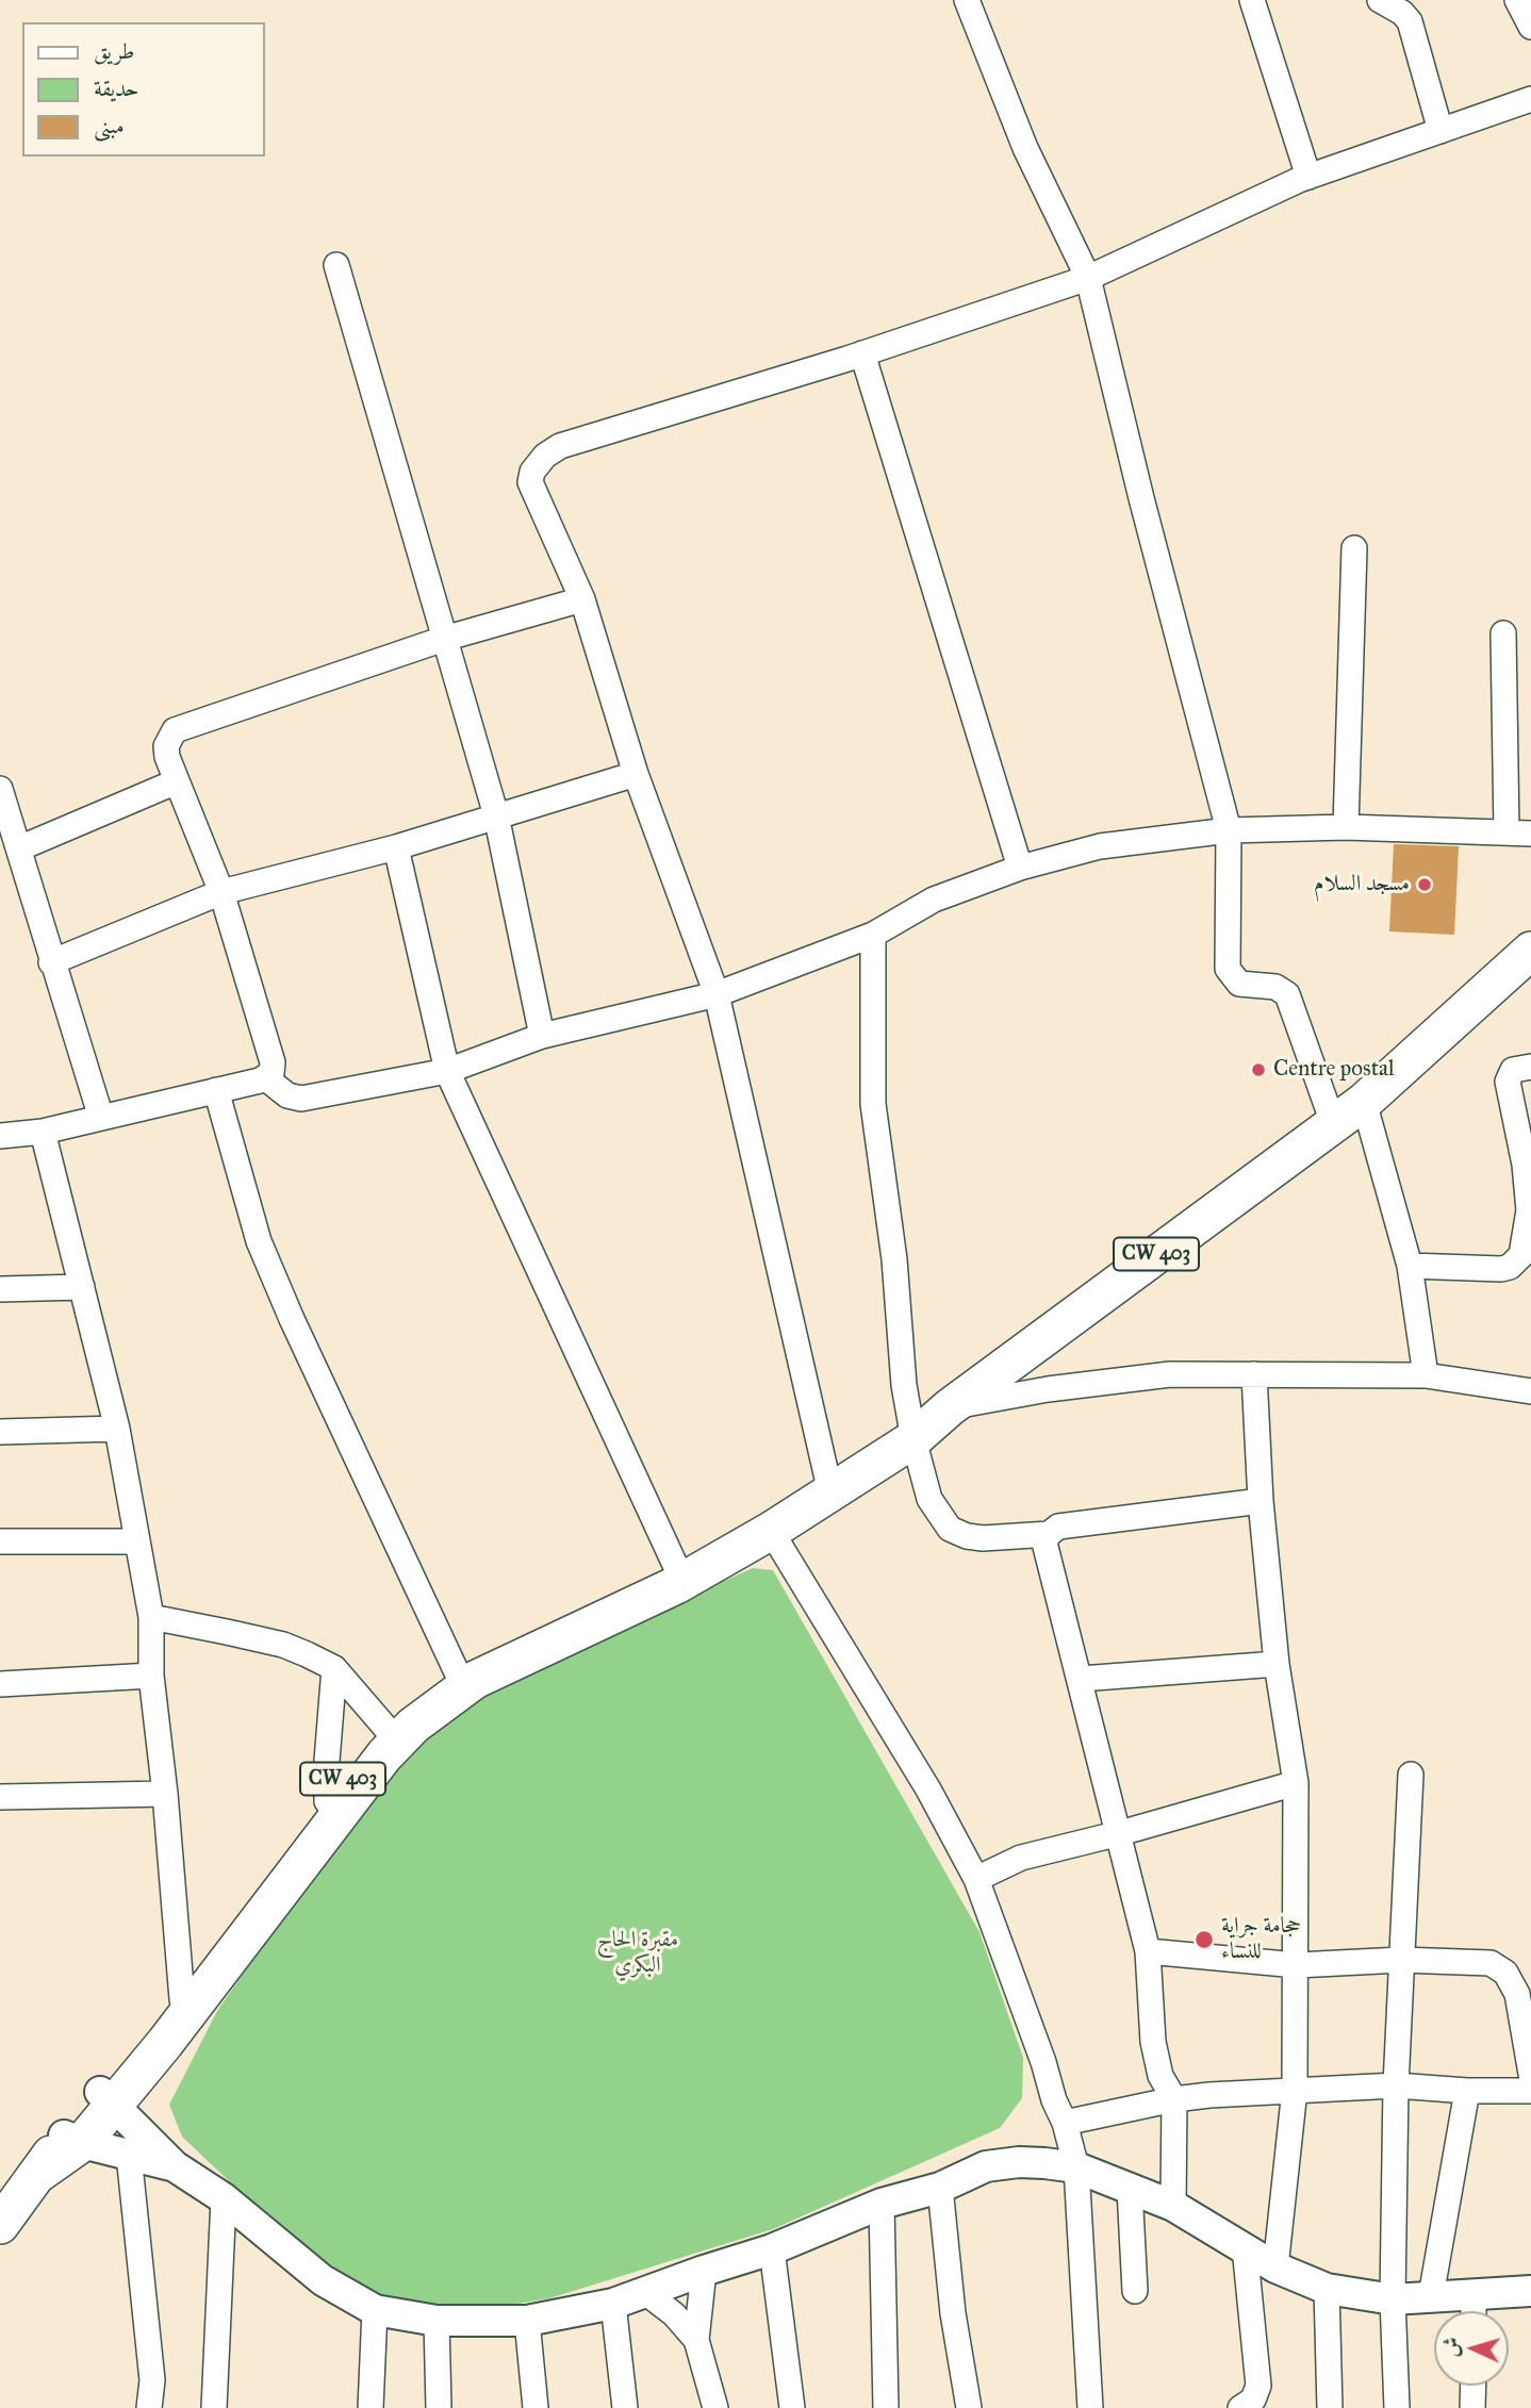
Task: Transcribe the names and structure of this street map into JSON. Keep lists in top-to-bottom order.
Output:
{
  "streets": {
    "main road": ["CW 403"]
  },
  "parks": ["مقبرة الحاج البكري"],
  "places": ["مسجد السلام", "Centre postal", "حجامة جراية للنساء"],
  "legend": ["طريق", "حديقة", "مبنى"],
  "north": "left"
}
